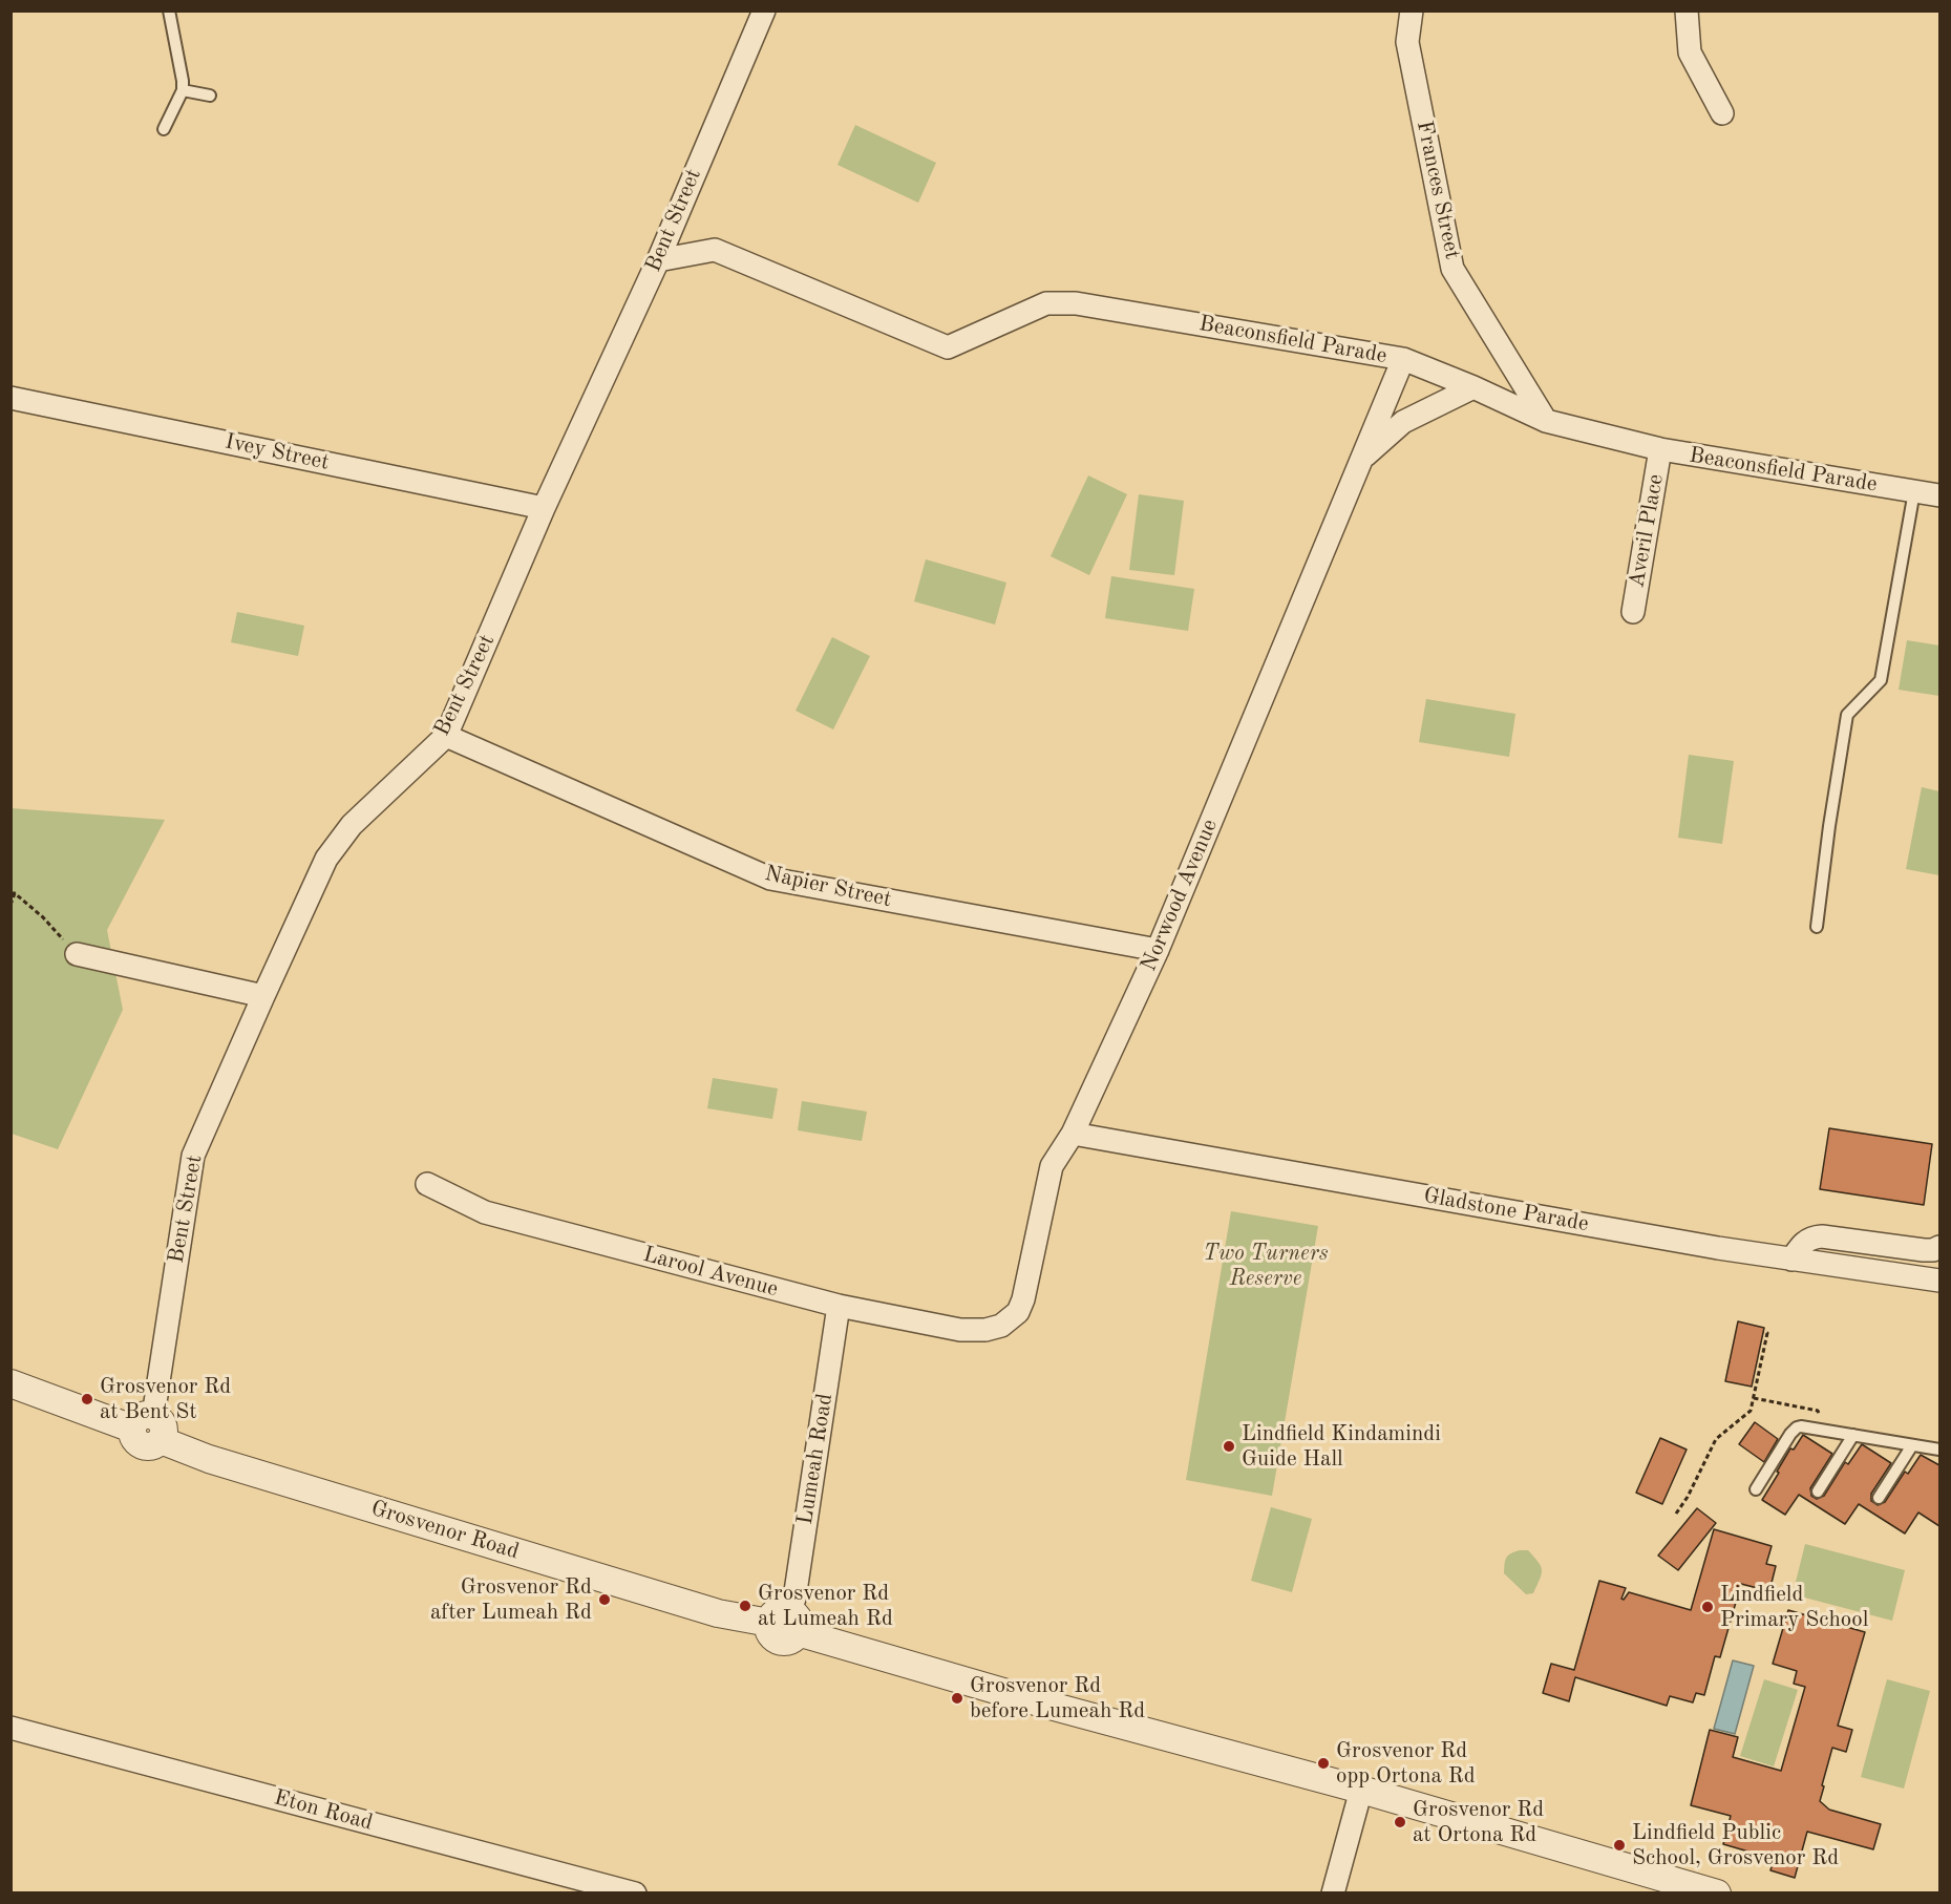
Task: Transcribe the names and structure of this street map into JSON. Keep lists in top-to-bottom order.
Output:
{
  "streets": {
    "street": [
      "Frances Street",
      "Bent Street",
      "Beaconsfield Parade",
      "Ivey Street",
      "Averil Place",
      "Napier Street",
      "Norwood Avenue",
      "Gladstone Parade",
      "Larool Avenue",
      "Lumeah Road",
      "Grosvenor Road",
      "Eton Road"
    ]
  },
  "crossings": [
    ["Frances Street", "Beaconsfield Parade"],
    ["Bent Street", "Beaconsfield Parade"],
    ["Bent Street", "Ivey Street"],
    ["Bent Street", "Napier Street"],
    ["Bent Street", "Grosvenor Road"],
    ["Beaconsfield Parade", "Averil Place"],
    ["Beaconsfield Parade", "Norwood Avenue"],
    ["Napier Street", "Norwood Avenue"],
    ["Norwood Avenue", "Gladstone Parade"],
    ["Norwood Avenue", "Larool Avenue"],
    ["Larool Avenue", "Lumeah Road"],
    ["Lumeah Road", "Grosvenor Road"]
  ],
  "parks": ["Two Turners Reserve"],
  "places": [
    "Grosvenor Rd at Bent St",
    "Lindfield Kindamindi Guide Hall",
    "Grosvenor Rd after Lumeah Rd",
    "Grosvenor Rd at Lumeah Rd",
    "Lindfield Primary School",
    "Grosvenor Rd before Lumeah Rd",
    "Grosvenor Rd opp Ortona Rd",
    "Grosvenor Rd at Ortona Rd",
    "Lindfield Public School, Grosvenor Rd"
  ]
}
